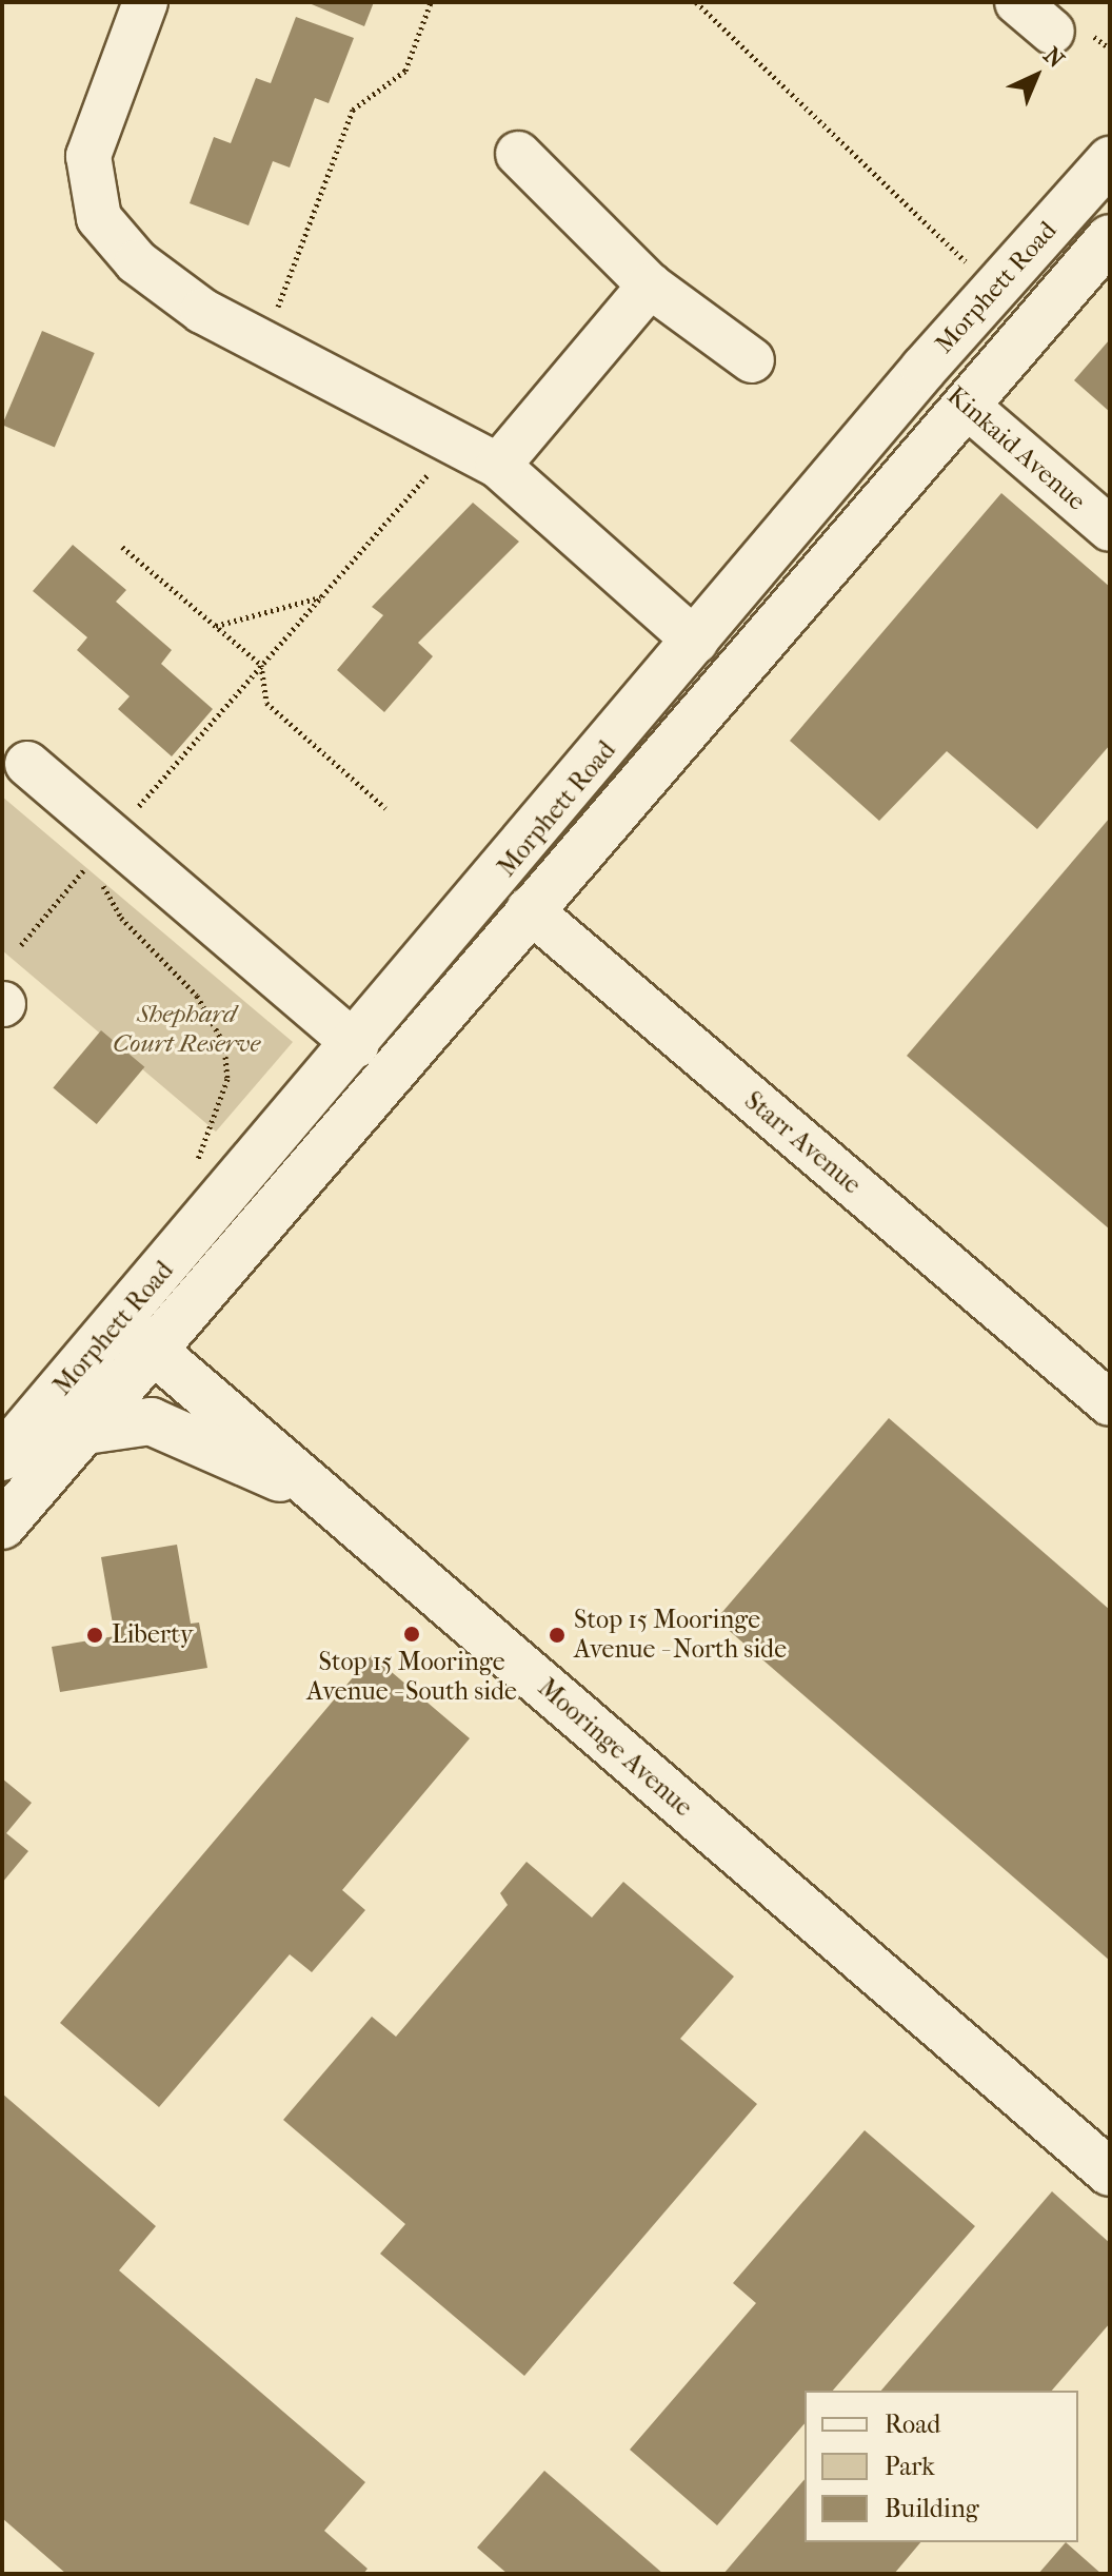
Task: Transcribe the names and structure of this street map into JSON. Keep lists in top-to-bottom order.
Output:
{
  "streets": {
    "street": [
      "Morphett Road",
      "Kinkaid Avenue",
      "Starr Avenue",
      "Mooringe Avenue"
    ]
  },
  "crossings": [
    ["Morphett Road", "Kinkaid Avenue"],
    ["Morphett Road", "Starr Avenue"],
    ["Morphett Road", "Mooringe Avenue"]
  ],
  "parks": ["Shephard Court Reserve"],
  "places": ["Stop 15 Mooringe Avenue - South side", "Liberty", "Stop 15 Mooringe Avenue - North side"],
  "legend": ["Road", "Park", "Building"],
  "north": "top right"
}
